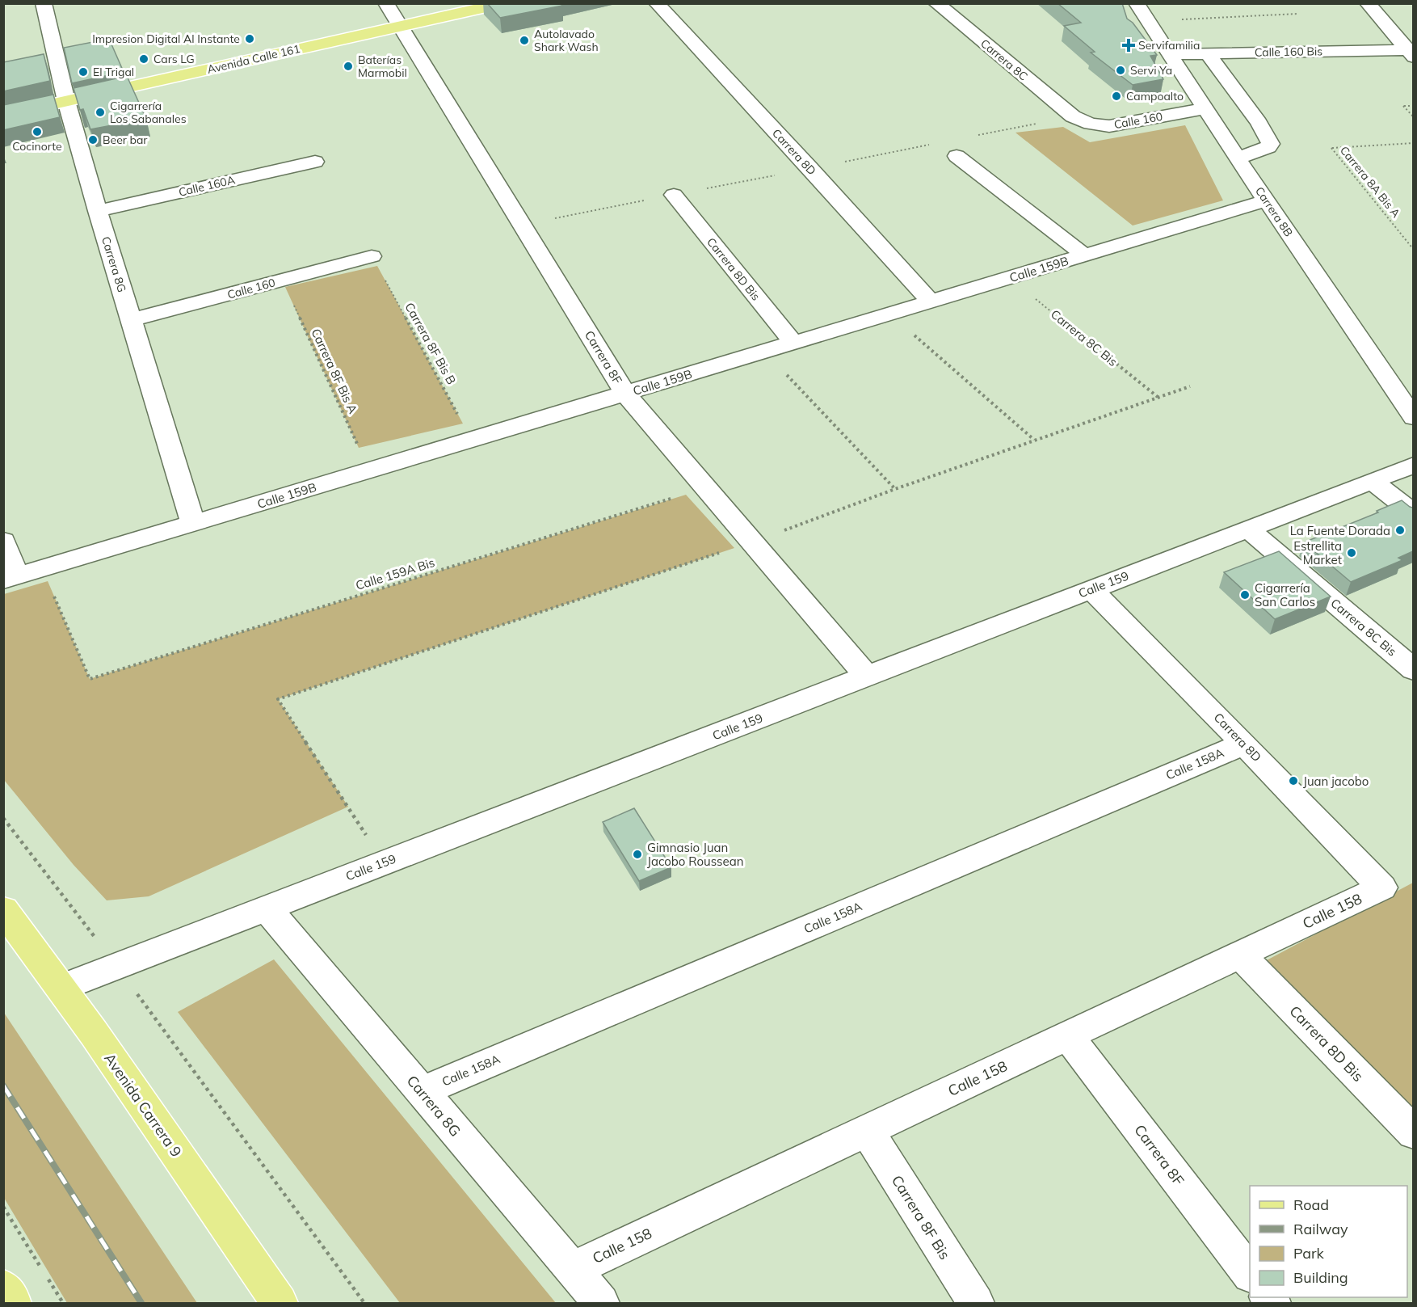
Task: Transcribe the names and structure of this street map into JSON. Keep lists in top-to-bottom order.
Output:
{
  "streets": {
    "main road": ["Avenida Calle 161", "Avenida Carrera 9"],
    "street": [
      "Calle 160 Bis",
      "Carrera 8C",
      "Calle 160",
      "Carrera 8D",
      "Calle 160A",
      "Carrera 8B",
      "Carrera 8G",
      "Carrera 8D Bis",
      "Calle 159B",
      "Carrera 8C Bis",
      "Carrera 8F",
      "Calle 159",
      "Calle 158A",
      "Calle 158",
      "Carrera 8F Bis"
    ],
    "path": [
      "Carrera 8A Bis A",
      "Carrera 8F Bis B",
      "Carrera 8F Bis A",
      "Calle 159A Bis"
    ]
  },
  "crossings": [
    ["Calle 160 Bis", "Carrera 8B"],
    ["Avenida Calle 161", "Carrera 8G"],
    ["Avenida Calle 161", "Carrera 8F"],
    ["Carrera 8C", "Calle 160"],
    ["Calle 160", "Carrera 8B"],
    ["Calle 160", "Carrera 8G"],
    ["Calle 160", "Carrera 8F Bis B"],
    ["Calle 160", "Carrera 8F Bis A"],
    ["Carrera 8D", "Calle 159B"],
    ["Carrera 8D", "Calle 159"],
    ["Carrera 8D", "Calle 158A"],
    ["Carrera 8D", "Calle 158"],
    ["Calle 160A", "Carrera 8G"],
    ["Carrera 8B", "Calle 159B"],
    ["Carrera 8G", "Calle 159B"],
    ["Carrera 8G", "Calle 159"],
    ["Carrera 8G", "Calle 158A"],
    ["Carrera 8G", "Calle 158"],
    ["Carrera 8D Bis", "Calle 159B"],
    ["Carrera 8D Bis", "Calle 158"],
    ["Calle 159B", "Carrera 8C Bis"],
    ["Calle 159B", "Carrera 8F Bis B"],
    ["Calle 159B", "Carrera 8F"],
    ["Calle 159B", "Carrera 8F Bis A"],
    ["Calle 159B", "Calle 159A Bis"],
    ["Carrera 8C Bis", "Calle 159"],
    ["Carrera 8F", "Calle 159A Bis"],
    ["Carrera 8F", "Calle 159"],
    ["Carrera 8F", "Calle 158"],
    ["Calle 159", "Avenida Carrera 9"],
    ["Calle 158", "Carrera 8F Bis"]
  ],
  "places": {
    "other": [
      "Impresion Digital Al Instante",
      "Autolavado Shark Wash",
      "Cars LG",
      "Baterías Marmobil",
      "Servi Ya",
      "El Trigal",
      "Campoalto",
      "Cigarrería Los Sabanales",
      "Cocinorte",
      "Beer bar",
      "La Fuente Dorada",
      "Estrellita Market",
      "Cigarrería San Carlos",
      "Juan jacobo",
      "Gimnasio Juan Jacobo Roussean"
    ],
    "health": ["Servifamilia"]
  },
  "legend": [
    "Road",
    "Railway",
    "Park",
    "Building"
  ]
}
